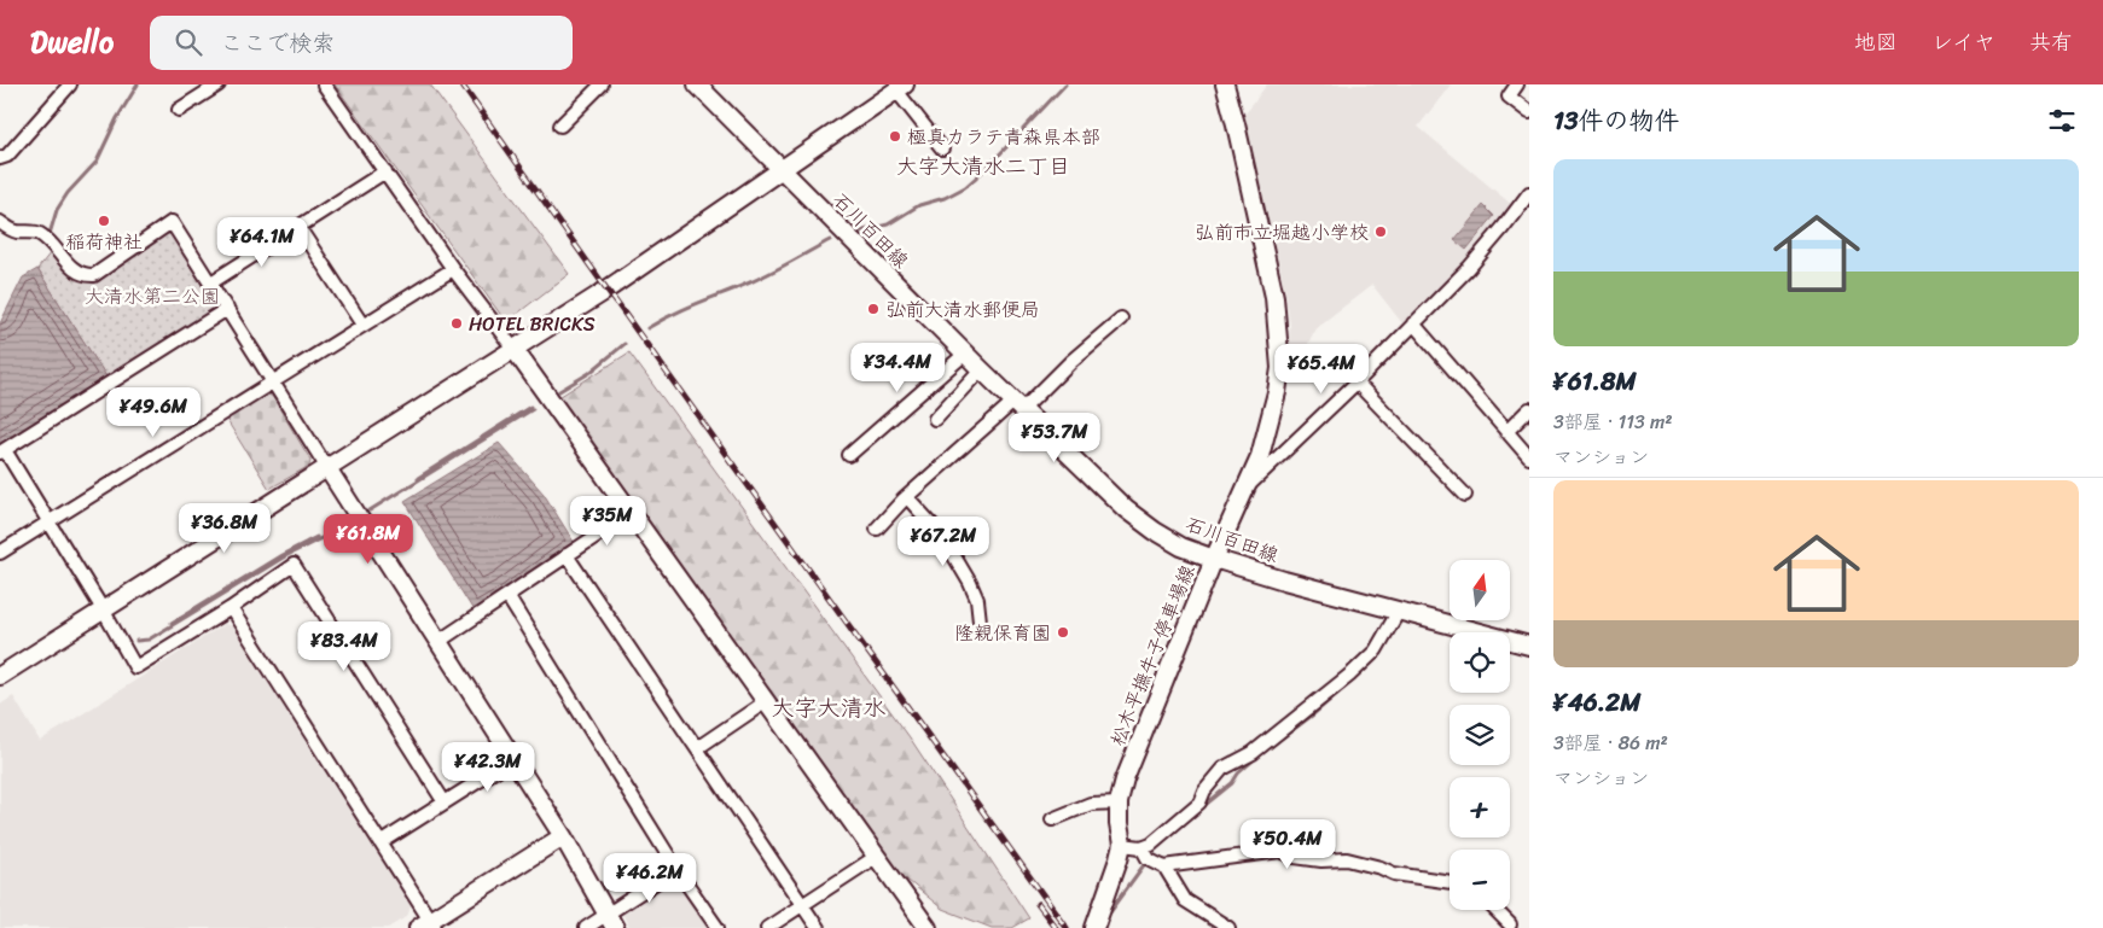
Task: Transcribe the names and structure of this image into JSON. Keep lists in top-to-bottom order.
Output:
{
  "streets": {
    "street": ["石川百田線", "松木平撫牛子停車場線"]
  },
  "crossings": [
    ["石川百田線", "松木平撫牛子停車場線"]
  ],
  "districts": ["大字大清水二丁目", "大字大清水"],
  "parks": ["大清水第二公園"],
  "places": [
    "極真カラテ青森県本部",
    "稲荷神社",
    "弘前市立堀越小学校",
    "弘前大清水郵便局",
    "HOTEL BRICKS",
    "隆親保育園"
  ],
  "north": "top",
  "page": {
    "header": "Dwello",
    "search": "ここで検索",
    "nav": ["地図", "レイヤ", "共有"],
    "heading": "13件の物件",
    "list": [
      {
        "name": "¥61.8M",
        "note": "3部屋 · 113 m² · マンション"
      },
      {
        "name": "¥46.2M",
        "note": "3部屋 · 86 m² · マンション"
      }
    ],
    "price": [
      "¥64.1M",
      "¥34.4M",
      "¥65.4M",
      "¥49.6M",
      "¥53.7M",
      "¥35M",
      "¥36.8M",
      "¥61.8M",
      "¥67.2M",
      "¥83.4M",
      "¥42.3M",
      "¥50.4M",
      "¥46.2M"
    ],
    "map_buttons": ["+", "−"]
  }
}
